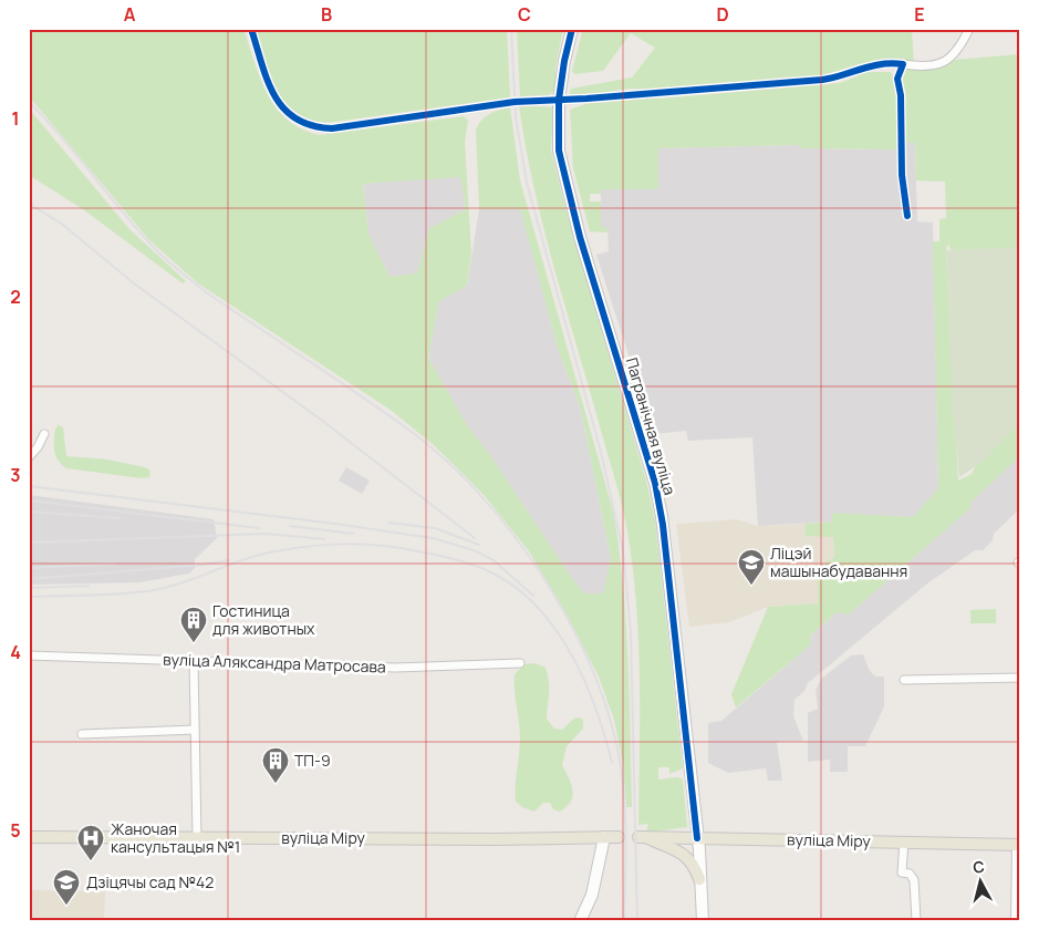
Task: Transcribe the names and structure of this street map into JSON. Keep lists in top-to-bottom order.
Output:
{
  "streets": {
    "main road": ["вуліца Міру"],
    "street": ["Пагранічная вуліца", "вуліца Аляксандра Матросава"]
  },
  "crossings": [
    ["Пагранічная вуліца", "вуліца Міру"]
  ],
  "places": {
    "school or university": ["Ліцэй машынабудавання", "Дзіцячы сад №42"],
    "building": ["Гостиница для животных", "ТП-9"],
    "hospital": ["Жаночая кансультацыя №1"]
  },
  "north": "top",
  "grid": {
    "columns": [
      "A",
      "B",
      "C",
      "D",
      "E"
    ],
    "rows": [
      "1",
      "2",
      "3",
      "4",
      "5"
    ]
  }
}
